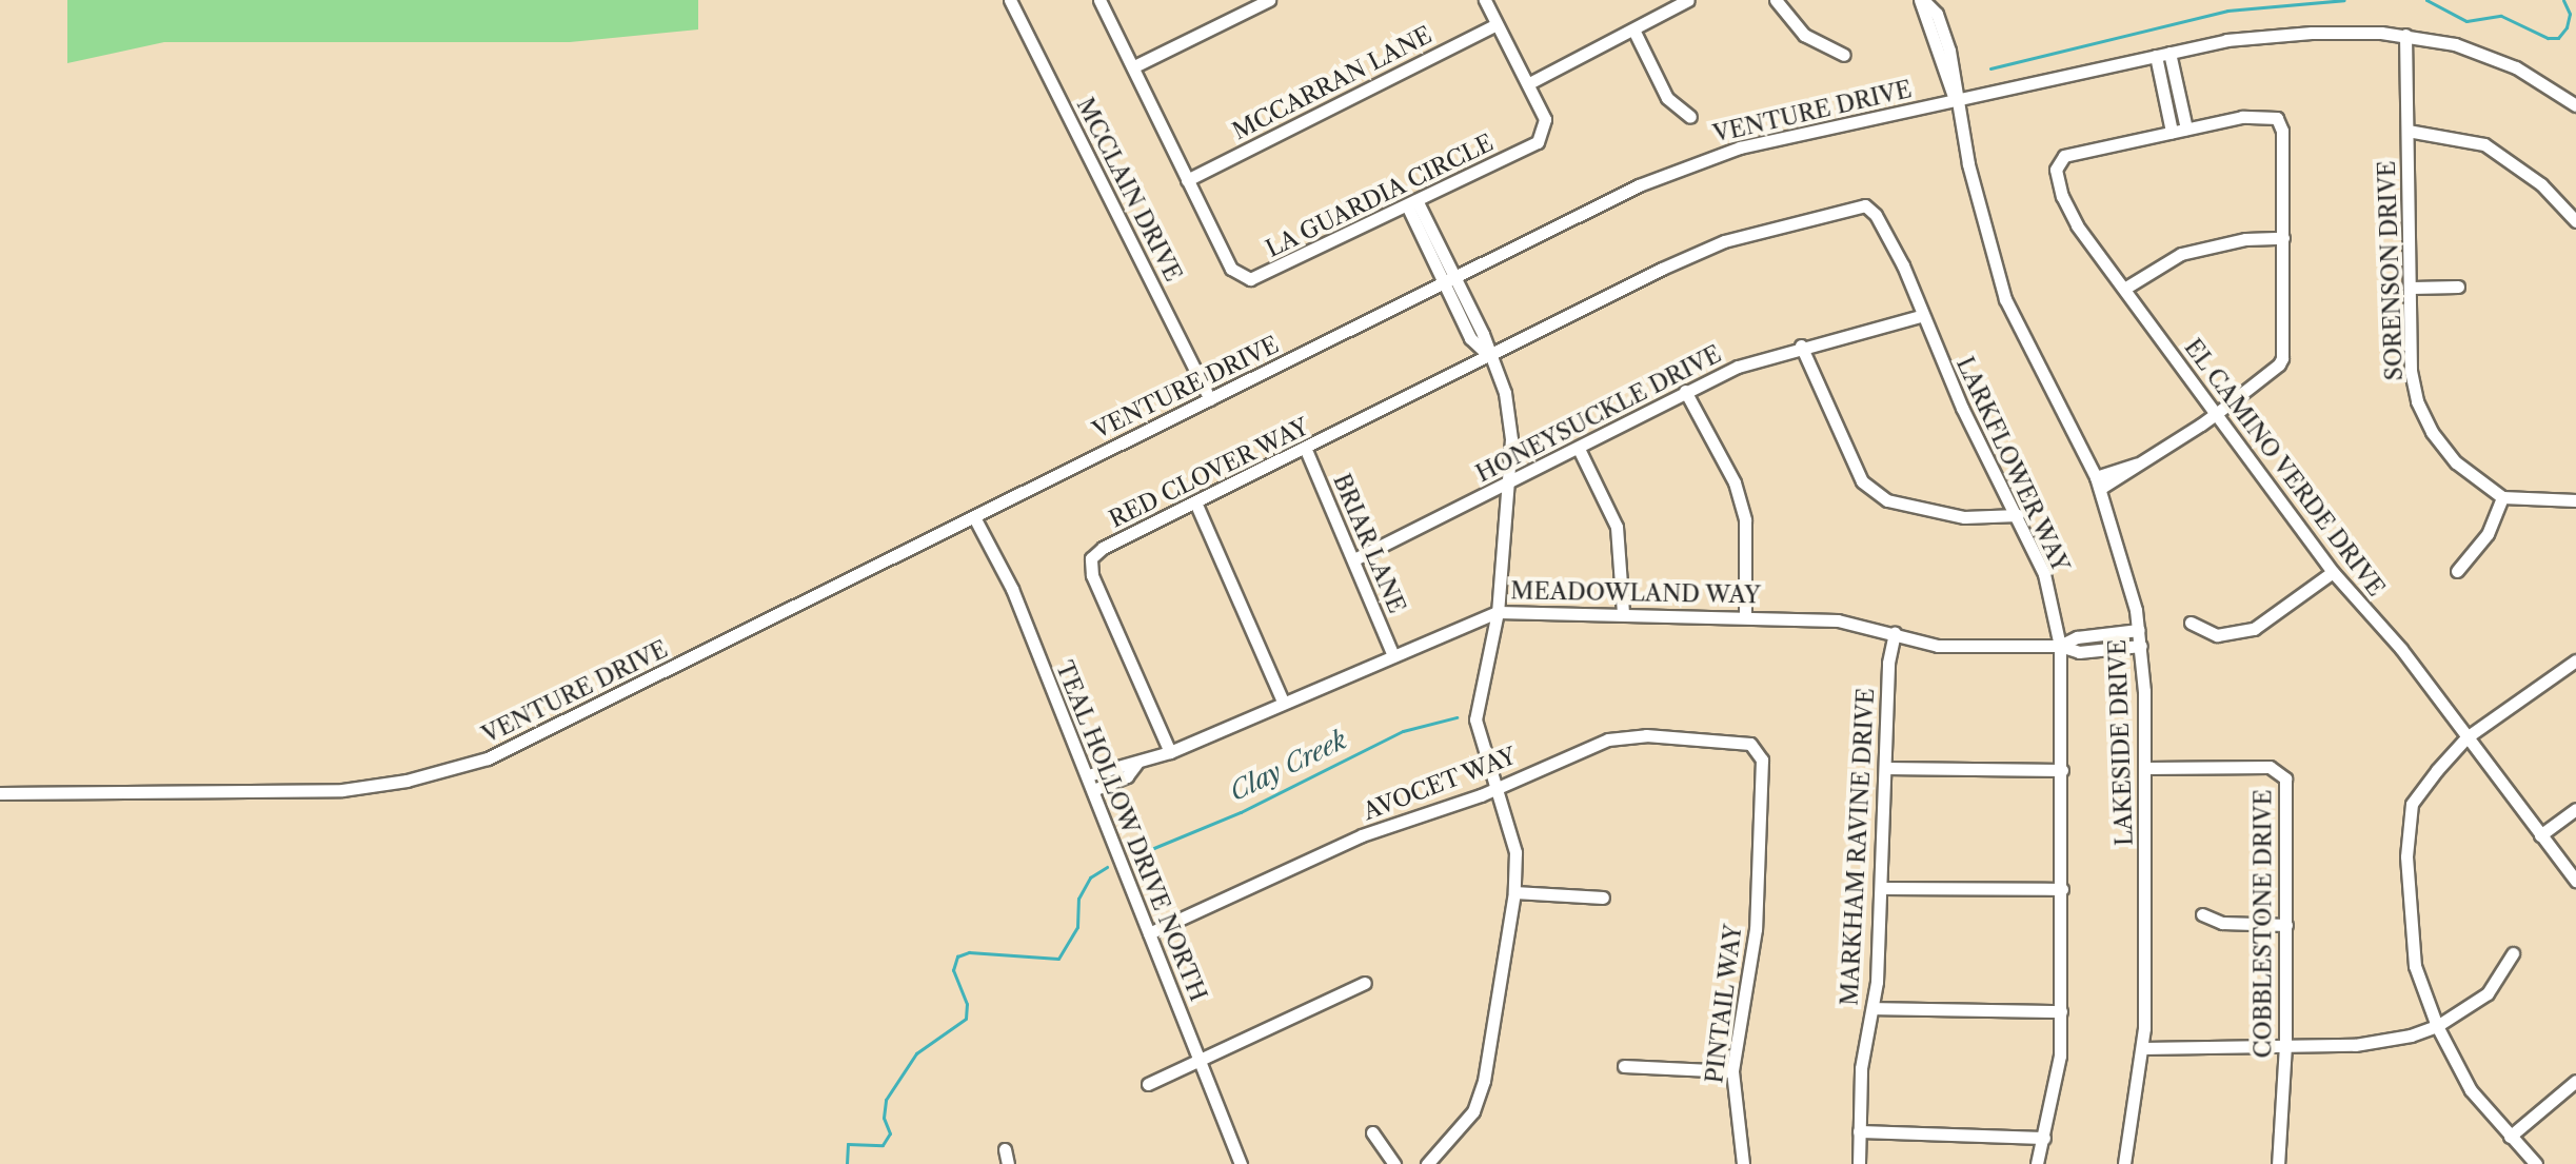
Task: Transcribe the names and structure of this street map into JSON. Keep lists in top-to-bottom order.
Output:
{
  "streets": {
    "street": [
      "MCCARRAN LANE",
      "VENTURE DRIVE",
      "MCCLAIN DRIVE",
      "LA GUARDIA CIRCLE",
      "SORENSON DRIVE",
      "HONEYSUCKLE DRIVE",
      "LARKFLOWER WAY",
      "EL CAMINO VERDE DRIVE",
      "RED CLOVER WAY",
      "BRIAR LANE",
      "MEADOWLAND WAY",
      "LAKESIDE DRIVE",
      "AVOCET WAY",
      "TEAL HOLLOW DRIVE NORTH",
      "MARKHAM RAVINE DRIVE",
      "COBBLESTONE DRIVE",
      "PINTAIL WAY"
    ]
  },
  "crossings": [
    ["MCCARRAN LANE", "LA GUARDIA CIRCLE"],
    ["VENTURE DRIVE", "MCCLAIN DRIVE"],
    ["VENTURE DRIVE", "SORENSON DRIVE"],
    ["VENTURE DRIVE", "LAKESIDE DRIVE"],
    ["VENTURE DRIVE", "TEAL HOLLOW DRIVE NORTH"],
    ["HONEYSUCKLE DRIVE", "LARKFLOWER WAY"],
    ["HONEYSUCKLE DRIVE", "BRIAR LANE"],
    ["LARKFLOWER WAY", "RED CLOVER WAY"],
    ["LARKFLOWER WAY", "MEADOWLAND WAY"],
    ["RED CLOVER WAY", "BRIAR LANE"],
    ["RED CLOVER WAY", "MEADOWLAND WAY"],
    ["BRIAR LANE", "MEADOWLAND WAY"],
    ["MEADOWLAND WAY", "LAKESIDE DRIVE"],
    ["MEADOWLAND WAY", "TEAL HOLLOW DRIVE NORTH"],
    ["MEADOWLAND WAY", "MARKHAM RAVINE DRIVE"],
    ["LAKESIDE DRIVE", "COBBLESTONE DRIVE"],
    ["AVOCET WAY", "TEAL HOLLOW DRIVE NORTH"],
    ["AVOCET WAY", "PINTAIL WAY"]
  ],
  "water": ["Clay Creek"]
}
